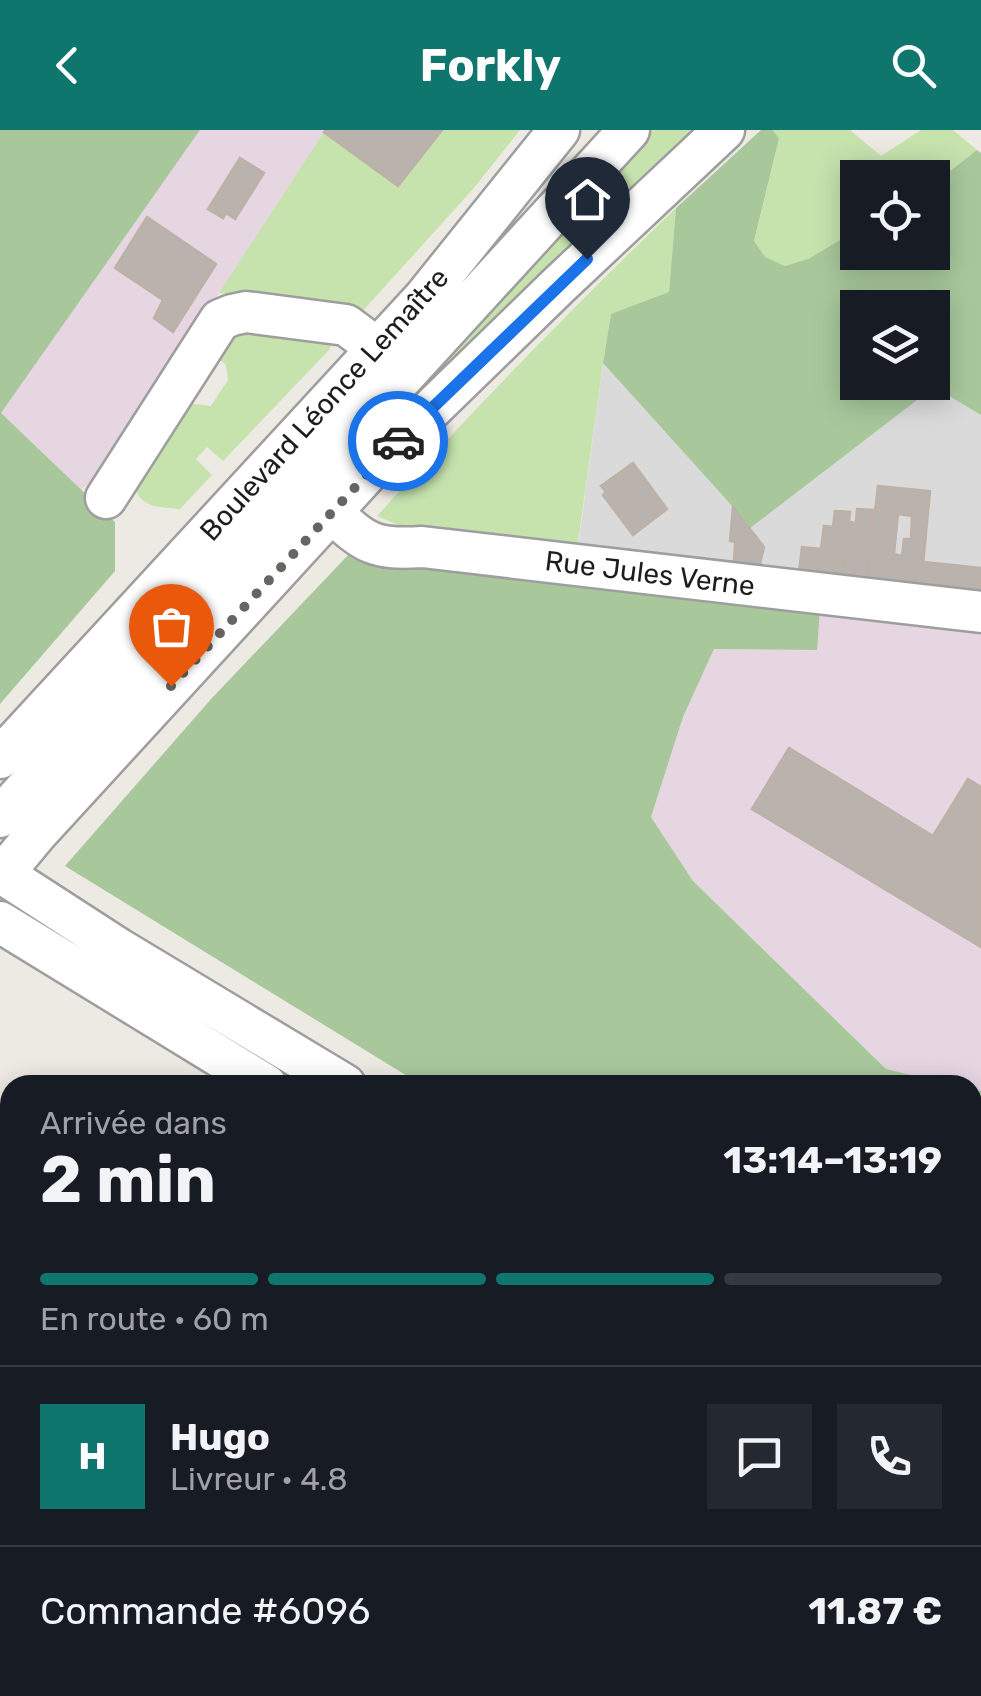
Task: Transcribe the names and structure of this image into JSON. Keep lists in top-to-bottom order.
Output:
{
  "streets": {
    "street": ["Boulevard Léonce Lemaître", "Rue Jules Verne"]
  },
  "page": {
    "header": "Forkly",
    "heading": ["2 min", "Arrivée dans", "13:14–13:19"],
    "panel": [
      "Hugo",
      "Livreur · 4.8",
      "Commande #6096",
      "11.87 €"
    ],
    "bar": "En route · 60 m",
    "round": "H"
  }
}
